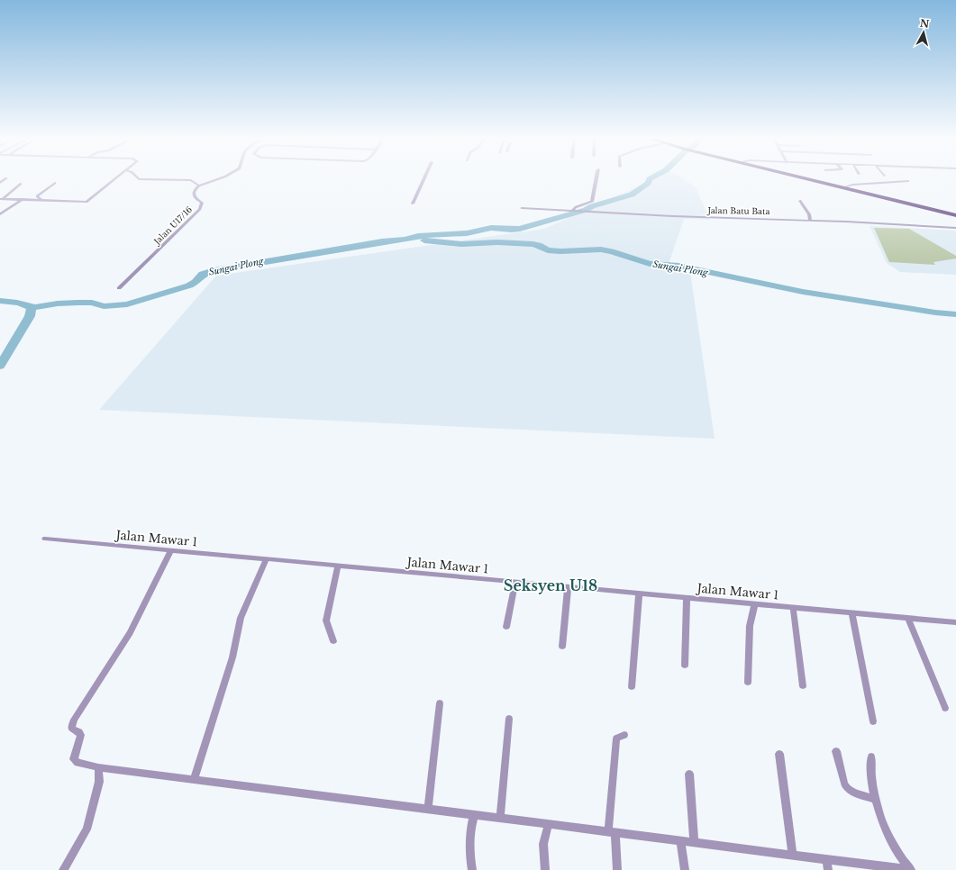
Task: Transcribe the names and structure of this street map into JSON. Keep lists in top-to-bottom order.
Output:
{
  "streets": {
    "street": ["Jalan Batu Bata", "Jalan U17/16", "Jalan Mawar 1"]
  },
  "districts": ["Seksyen U18"],
  "water": ["Sungai Plong"],
  "north": "top"
}
